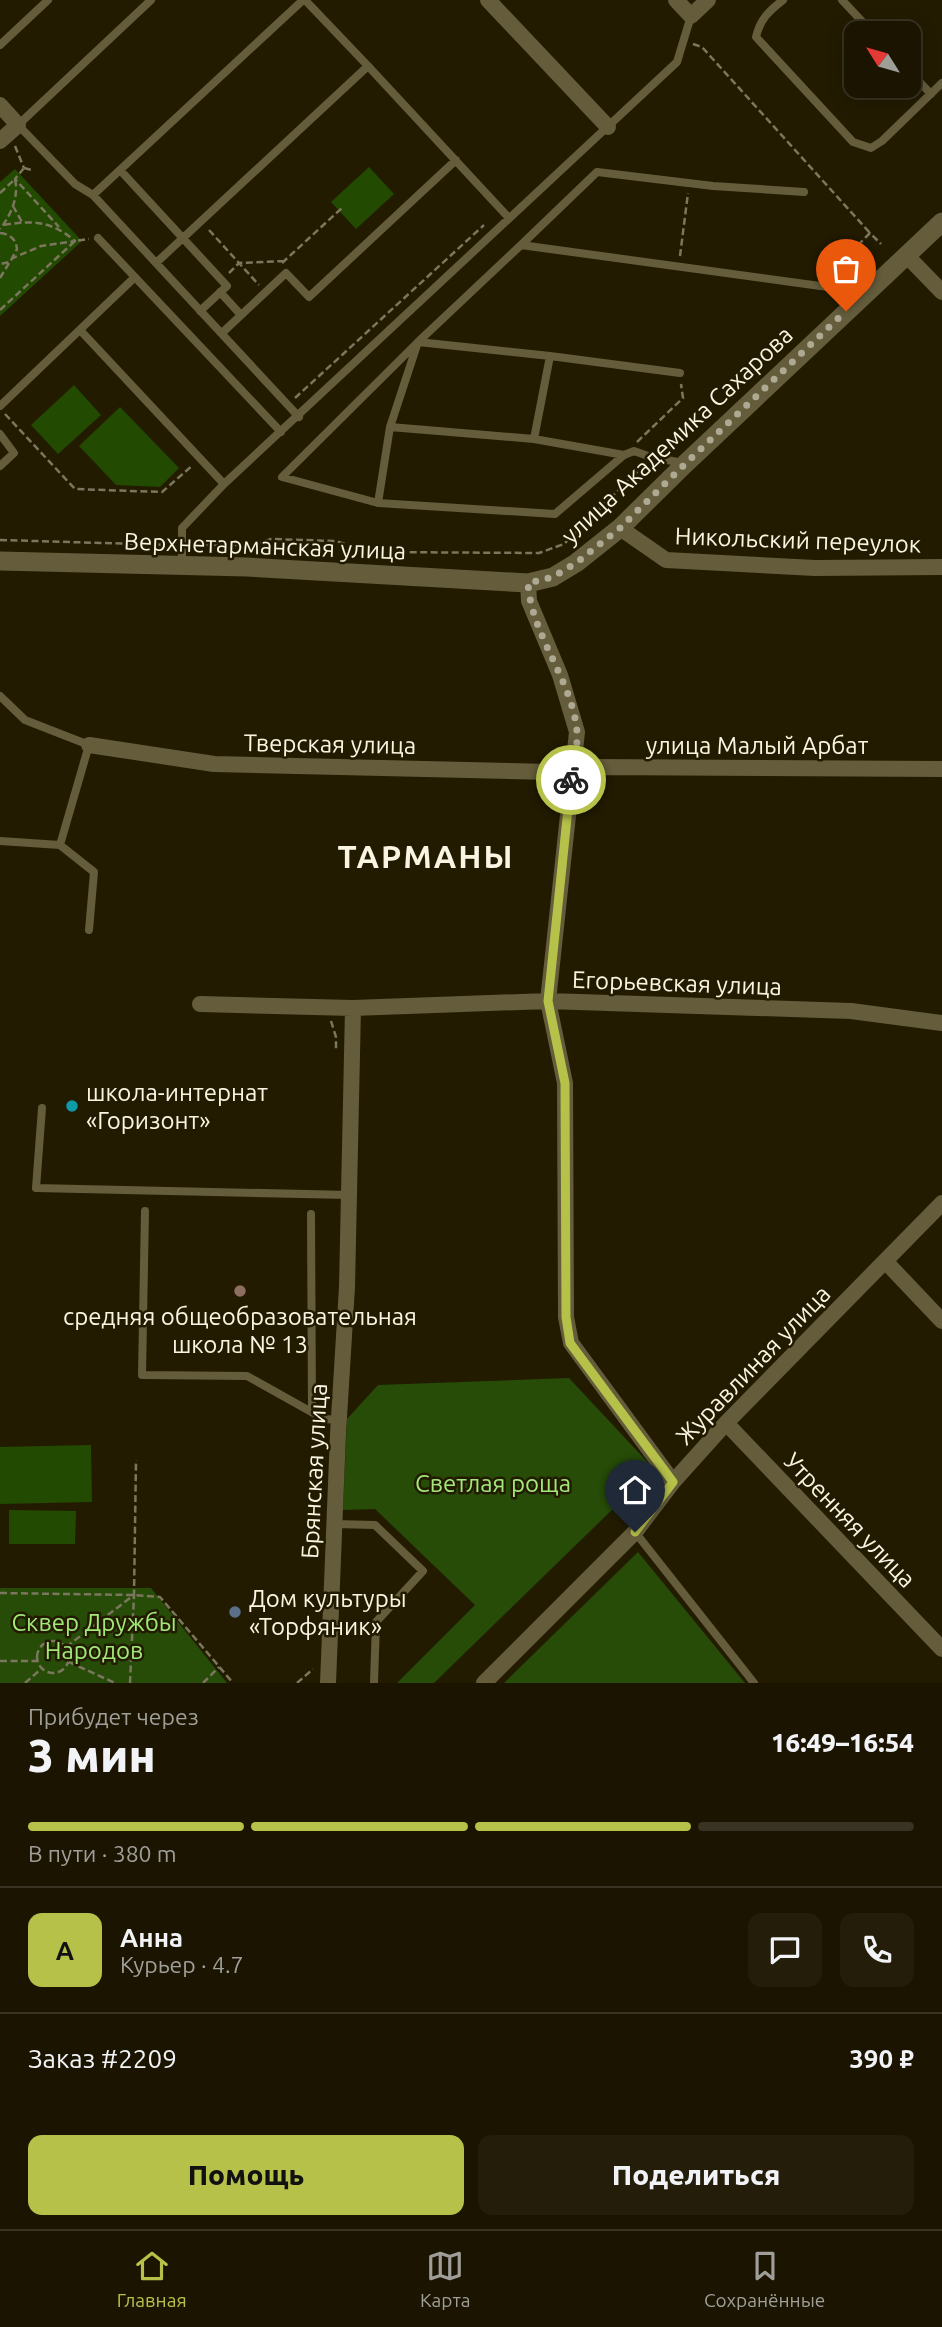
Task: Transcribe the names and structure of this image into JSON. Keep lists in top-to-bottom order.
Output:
{
  "streets": {
    "street": [
      "улица Академика Сахарова",
      "Никольский переулок",
      "Верхнетарманская улица",
      "Тверская улица",
      "улица Малый Арбат",
      "Егорьевская улица",
      "Журавлиная улица",
      "Брянская улица",
      "Утренняя улица"
    ]
  },
  "crossings": [
    ["улица Академика Сахарова", "Никольский переулок"],
    ["улица Академика Сахарова", "Верхнетарманская улица"],
    ["Тверская улица", "улица Малый Арбат"],
    ["Егорьевская улица", "Брянская улица"],
    ["Журавлиная улица", "Утренняя улица"]
  ],
  "districts": ["ТАРМАНЫ"],
  "parks": ["Светлая роща", "Сквер Дружбы Народов"],
  "places": ["школа-интернат «Горизонт»", "средняя общеобразовательная школа № 13", "Дом культуры «Торфяник»"],
  "north": "top left",
  "page": {
    "heading": ["3 мин", "Прибудет через", "16:49–16:54"],
    "panel": [
      "Анна",
      "Курьер · 4.7",
      "Заказ #2209",
      "390 ₽"
    ],
    "bar": "В пути · 380 m",
    "round": "А",
    "buttons": ["Помощь", "Поделиться"],
    "tabs": ["Главная", "Карта", "Сохранённые"]
  }
}
